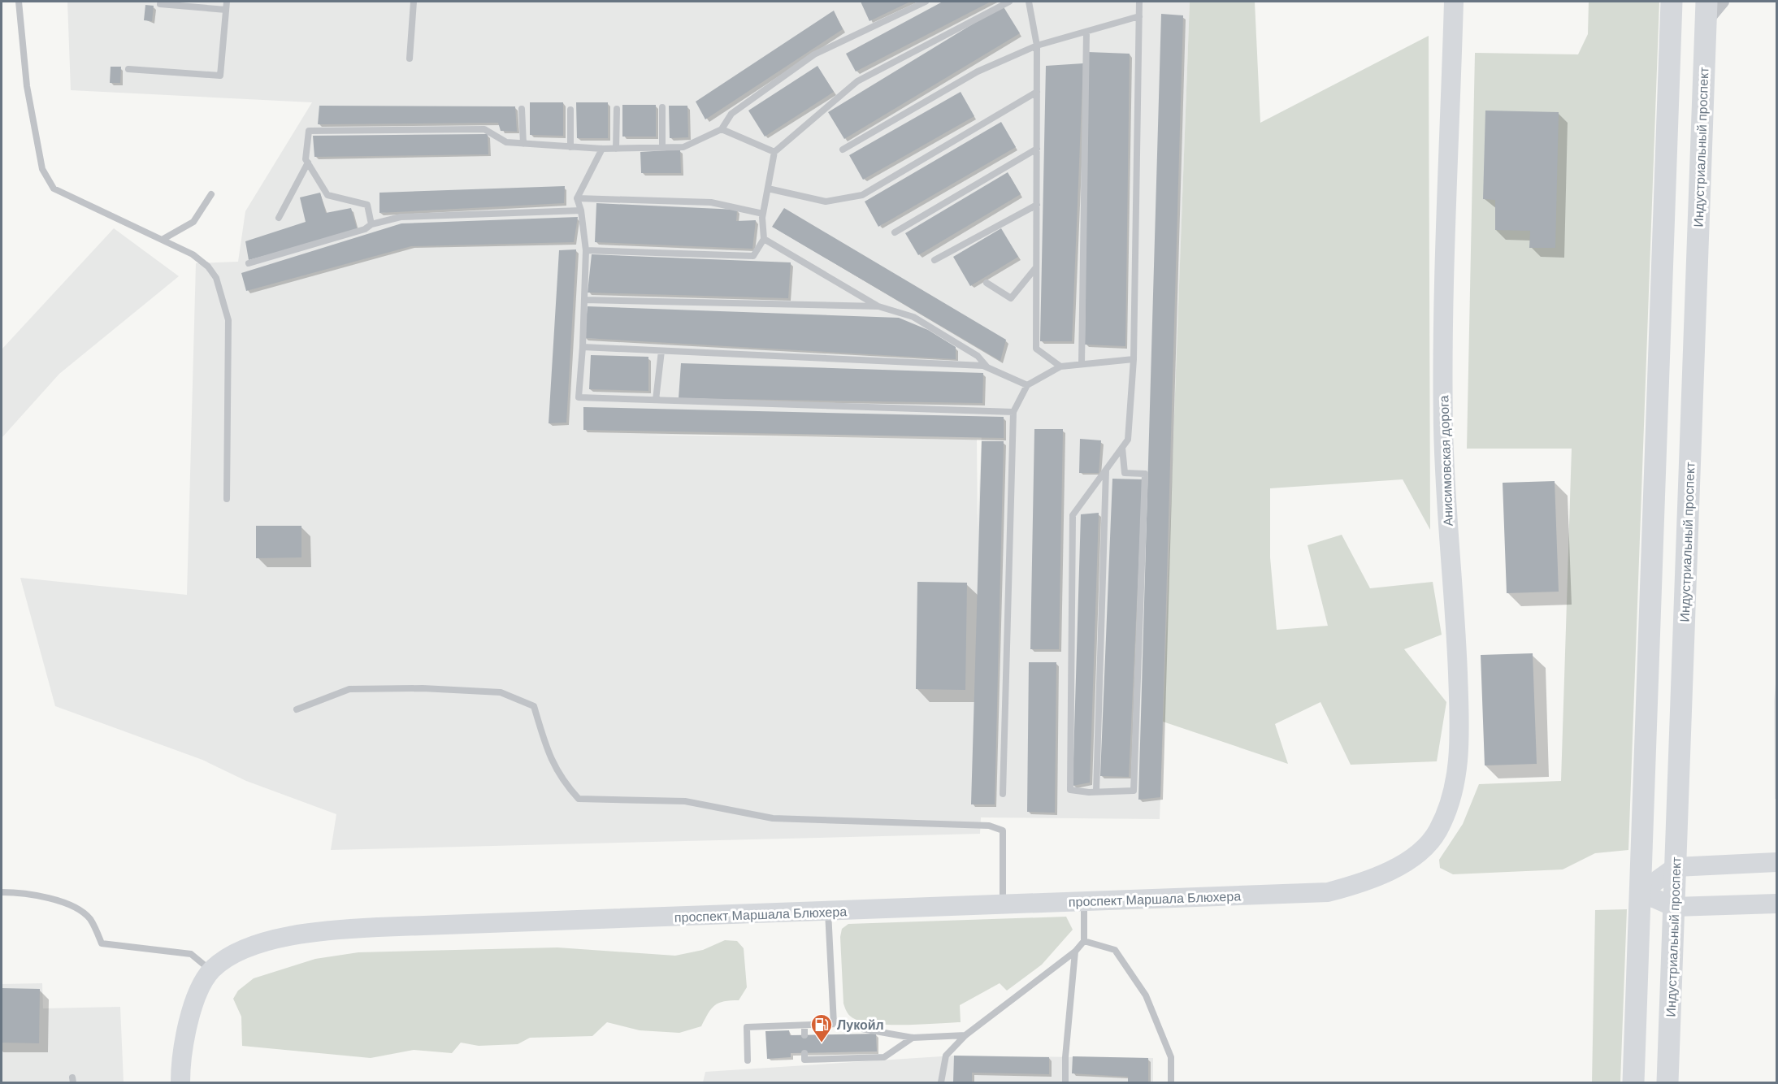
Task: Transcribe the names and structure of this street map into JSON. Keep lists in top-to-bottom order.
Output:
{
  "streets": {
    "main road": ["Индустриальный проспект"],
    "street": ["Анисимовская дорога", "проспект Маршала Блюхера"]
  },
  "crossings": [
    ["Анисимовская дорога", "проспект Маршала Блюхера"]
  ],
  "places": {
    "fuel station": ["Лукойл"]
  }
}
